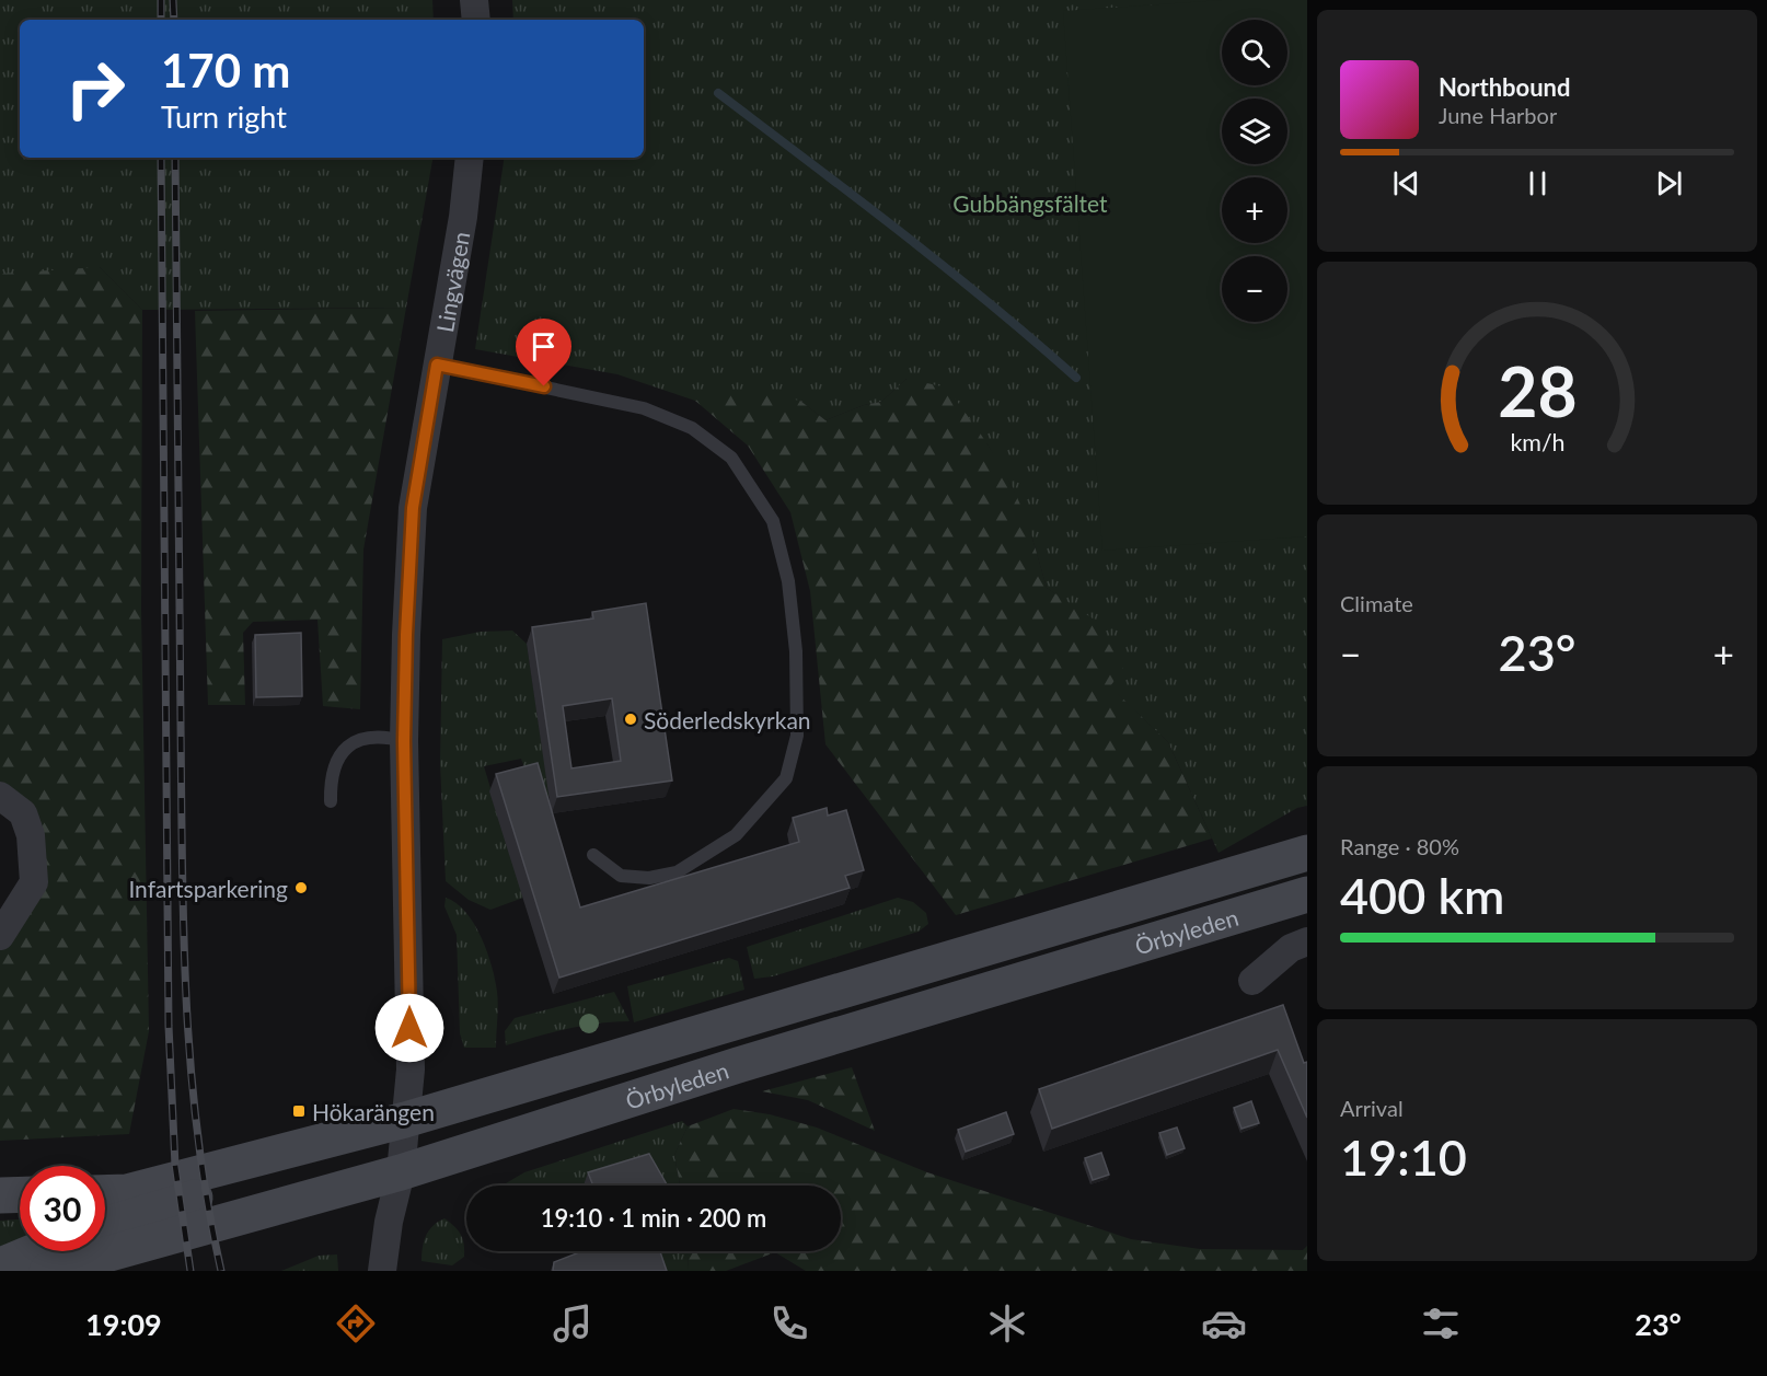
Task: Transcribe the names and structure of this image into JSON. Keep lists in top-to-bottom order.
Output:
{
  "streets": {
    "main road": ["Örbyleden"],
    "street": ["Lingvägen"]
  },
  "crossings": [
    ["Lingvägen", "Örbyleden"]
  ],
  "parks": ["Gubbängsfältet"],
  "places": {
    "other": ["Söderledskyrkan", "Infartsparkering"],
    "transit": ["Hökarängen"]
  },
  "page": {
    "map_buttons": ["+", "−"],
    "turn": ["170 m", "Turn right"],
    "song": ["Northbound", "June Harbor"],
    "tile": [
      "Climate",
      ["Range · 80%", "400 km"],
      ["Arrival", "19:10"]
    ],
    "heat": ["−", "23°", "+"],
    "limit": "30",
    "trip": "19:10 · 1 min · 200 m",
    "tabs": ["19:09", "23°"],
    "gauge": ["28", "km/h"]
  }
}
